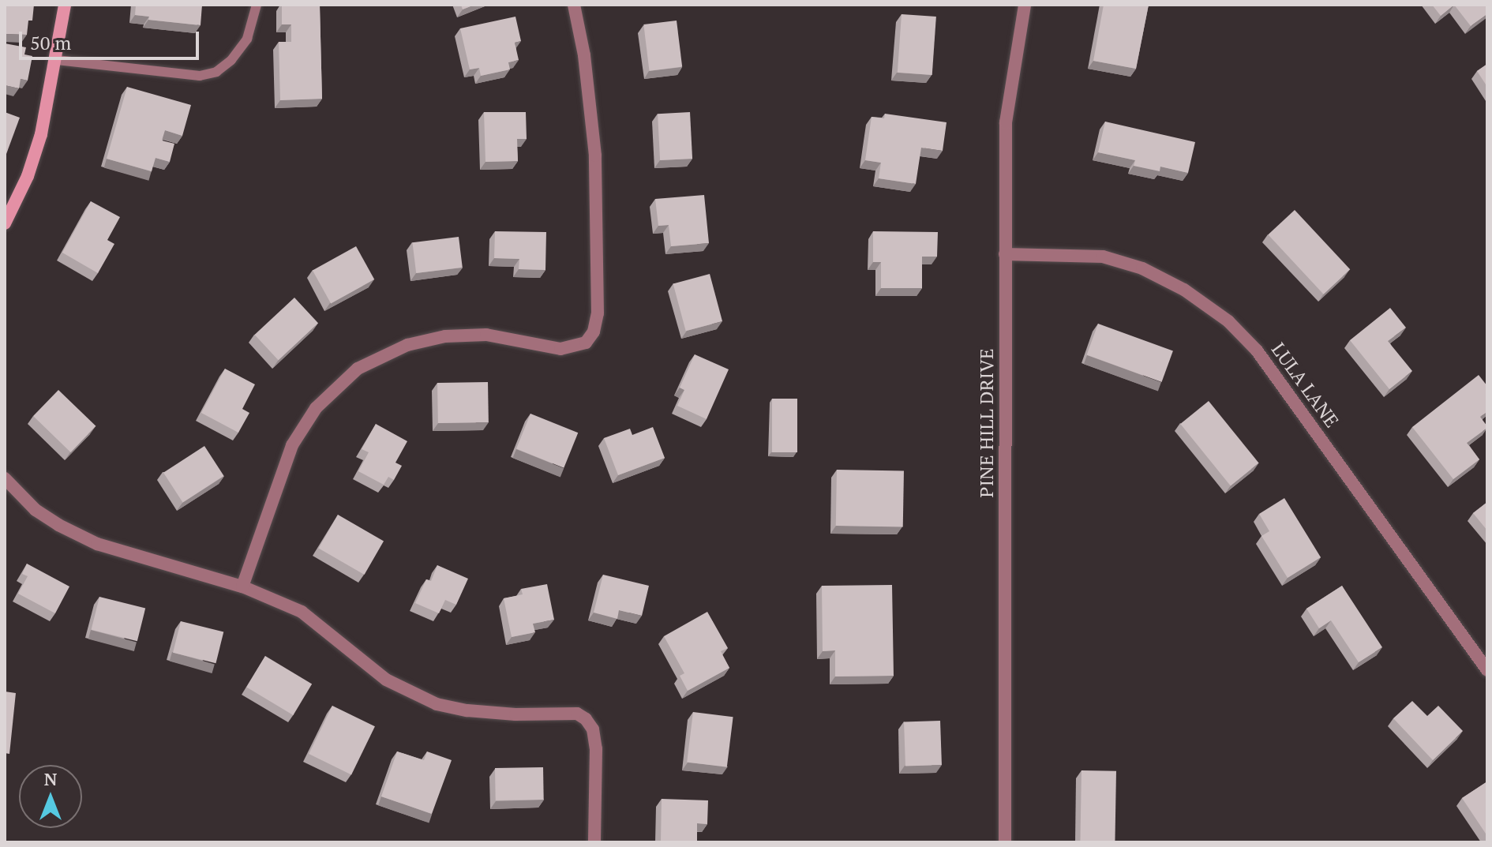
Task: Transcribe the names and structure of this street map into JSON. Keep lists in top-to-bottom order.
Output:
{
  "streets": {
    "street": ["LULA LANE", "PINE HILL DRIVE"]
  },
  "crossings": [
    ["LULA LANE", "PINE HILL DRIVE"]
  ],
  "scale_bar": "50 m",
  "north": "top"
}
